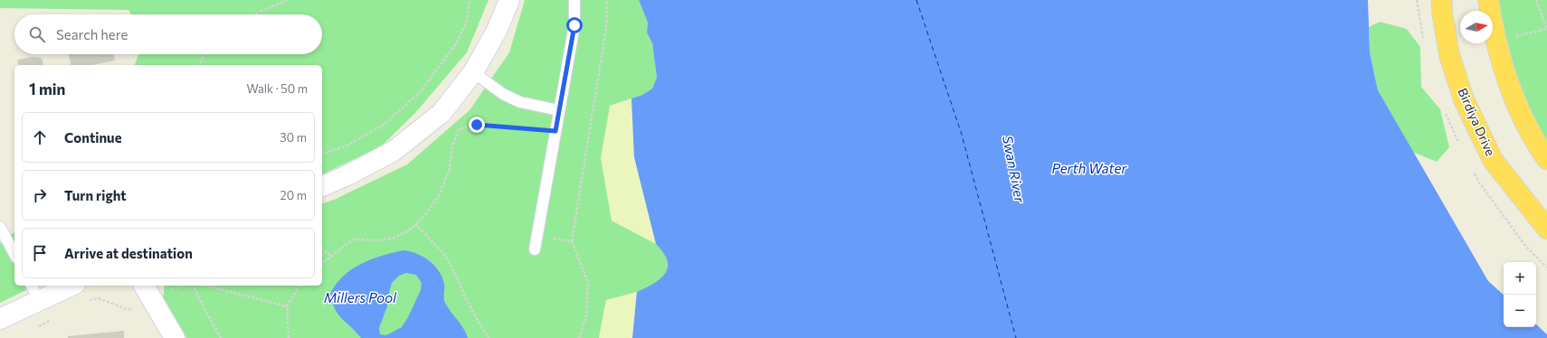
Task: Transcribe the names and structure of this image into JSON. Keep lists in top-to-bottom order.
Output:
{
  "streets": {
    "highway": ["Birdiya Drive"]
  },
  "water": ["Swan River", "Perth Water", "Millers Pool"],
  "north": "right",
  "page": {
    "search": "Search here",
    "heading": ["1 min", "Walk · 50 m"],
    "list": [
      ["Continue", "30 m"],
      ["Turn right", "20 m"],
      "Arrive at destination"
    ],
    "map_buttons": ["+", "−"]
  }
}
